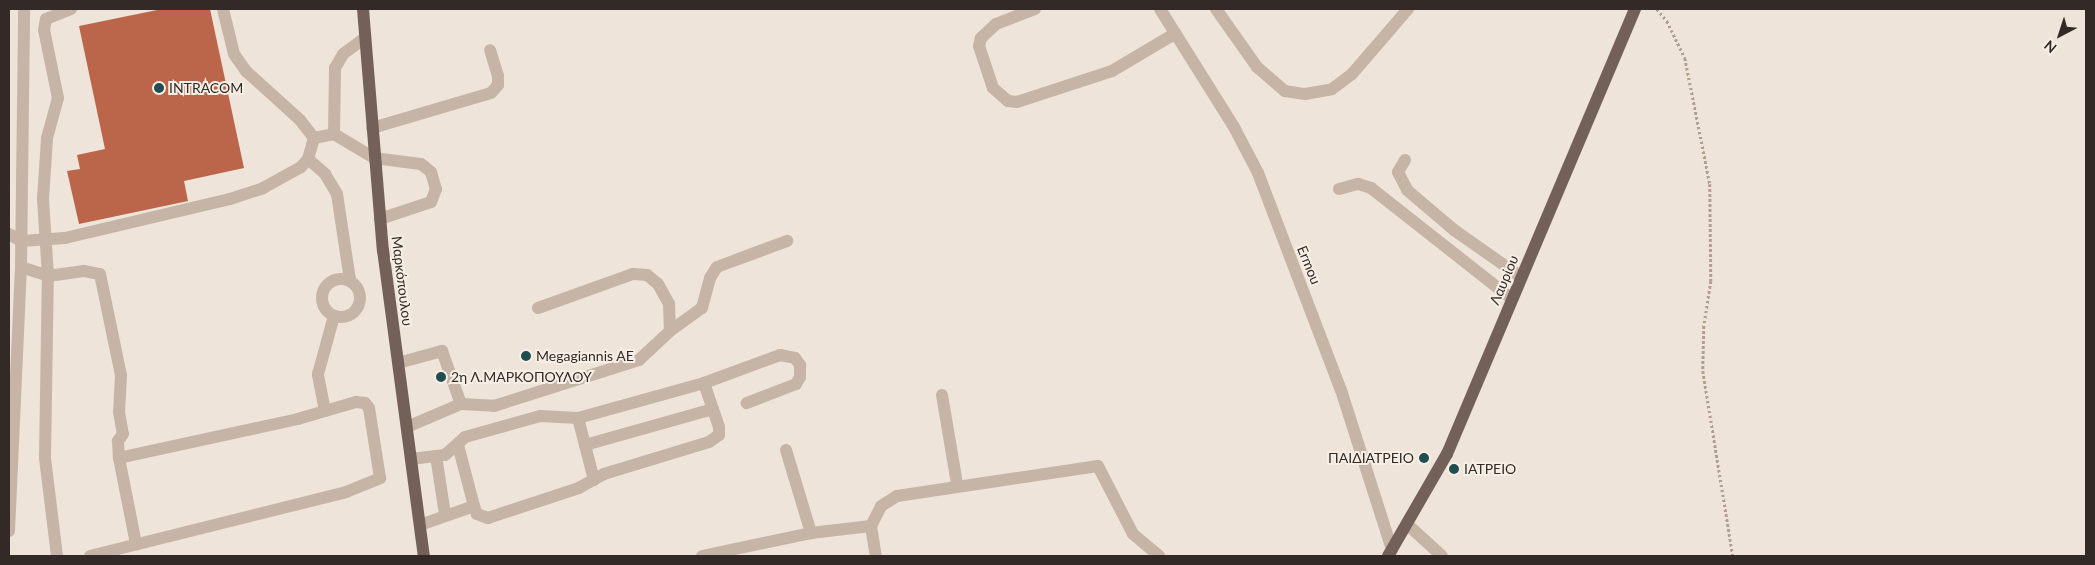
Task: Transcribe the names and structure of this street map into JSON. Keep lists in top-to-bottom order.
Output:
{
  "streets": {
    "main road": ["Λαυρίου", "Μαρκόπουλου"],
    "street": ["Ermou"]
  },
  "crossings": [
    ["Ermou", "Λαυρίου"]
  ],
  "places": [
    "INTRACOM",
    "Megagiannis AE",
    "2η Λ.ΜΑΡΚΟΠΟΥΛΟΥ",
    "ΠΑΙΔΙΑΤΡΕΙΟ",
    "ΙΑΤΡΕΙΟ"
  ],
  "north": "bottom left"
}
